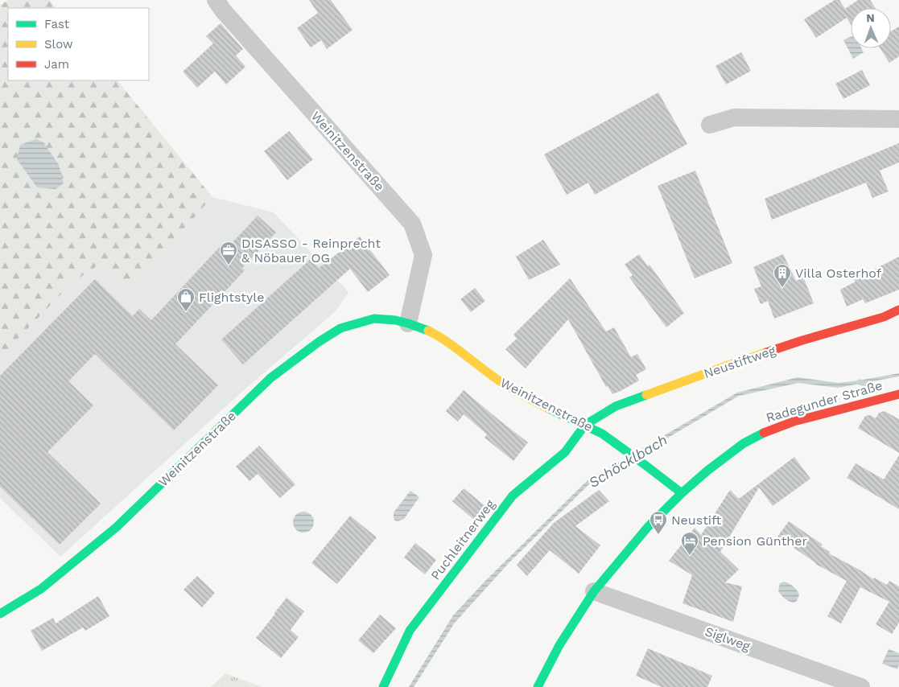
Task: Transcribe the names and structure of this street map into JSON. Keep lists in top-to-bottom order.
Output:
{
  "streets": {
    "main road": [
      "Weinitzenstraße",
      "Neustiftweg",
      "Radegunder Straße",
      "Puchleitnerweg"
    ],
    "street": ["Siglweg"]
  },
  "crossings": [
    ["Weinitzenstraße", "Neustiftweg"],
    ["Weinitzenstraße", "Radegunder Straße"],
    ["Weinitzenstraße", "Puchleitnerweg"],
    ["Neustiftweg", "Puchleitnerweg"],
    ["Radegunder Straße", "Siglweg"]
  ],
  "water": ["Schöcklbach"],
  "places": {
    "office": ["DISASSO - Reinprecht & Nöbauer OG"],
    "building": ["Villa Osterhof"],
    "shop": ["Flightstyle"],
    "bus stop": ["Neustift"],
    "hotel": ["Pension Günther"]
  },
  "legend": ["Fast", "Slow", "Jam"],
  "north": "top"
}
